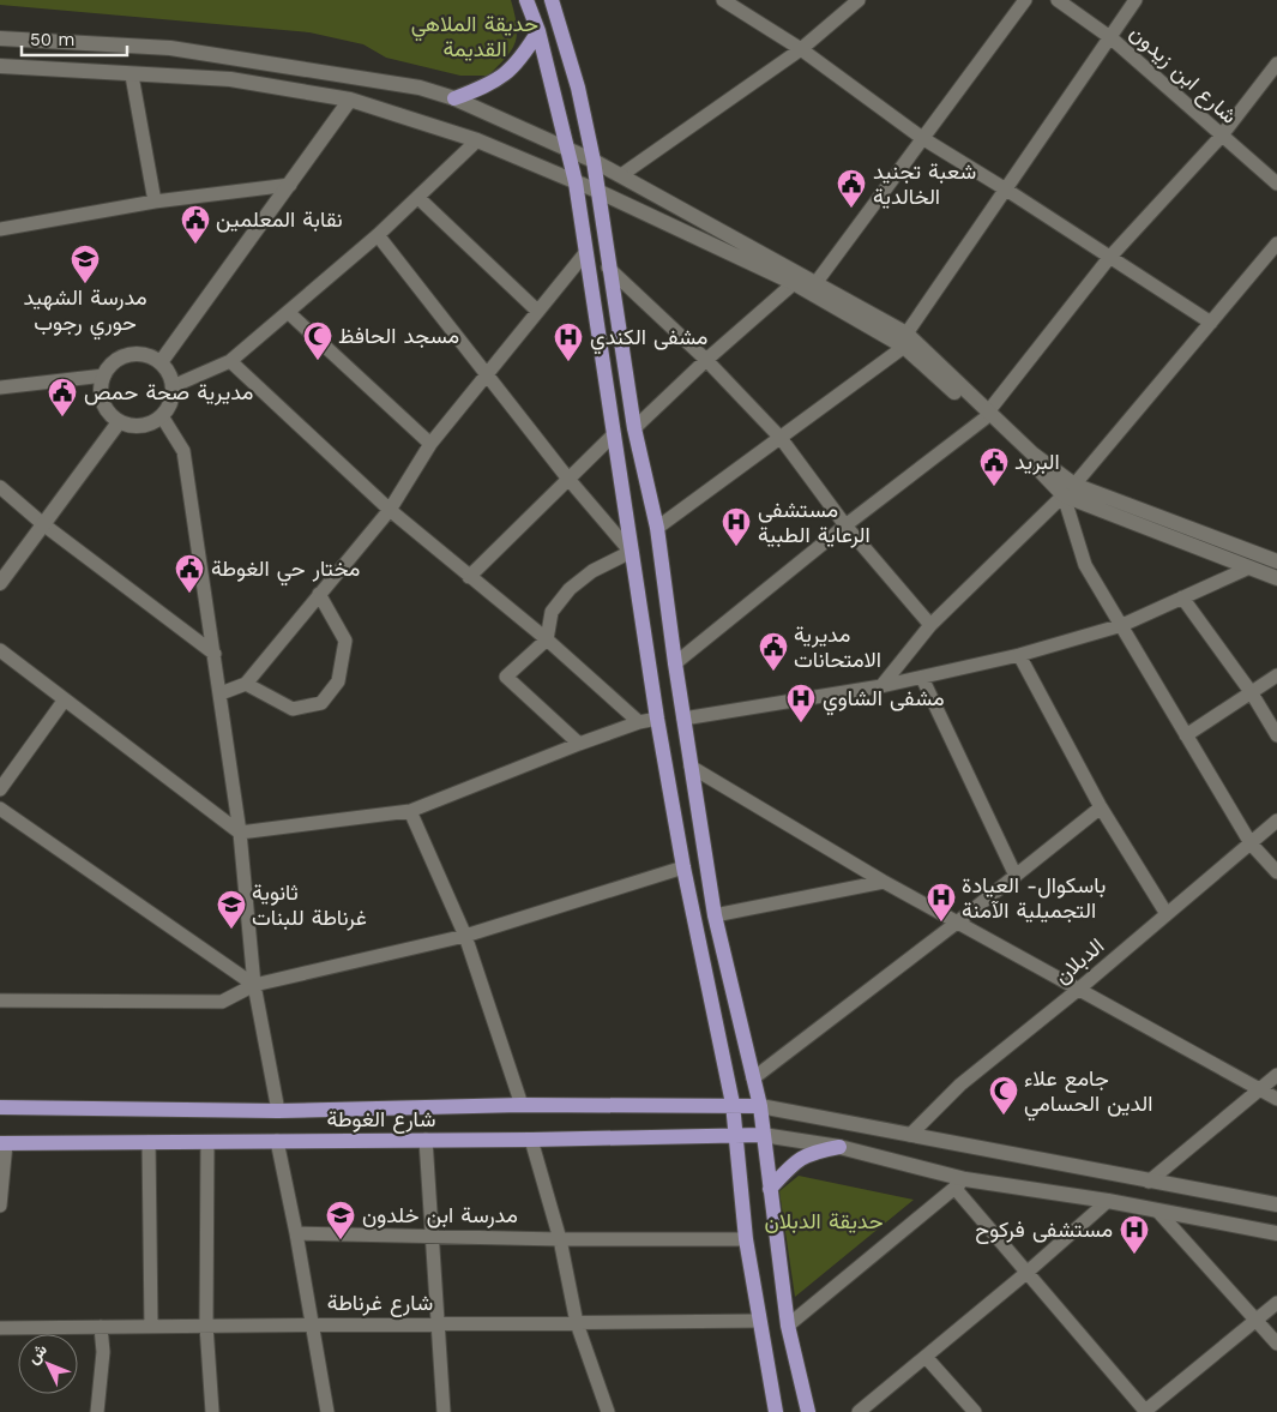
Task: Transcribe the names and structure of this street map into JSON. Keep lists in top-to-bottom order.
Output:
{
  "streets": {
    "main road": ["شارع الغوطة"],
    "street": ["شارع ابن زيدون", "الدبلان", "شارع غرناطة"]
  },
  "parks": ["حديقة الملاهي القديمة", "حديقة الدبلان"],
  "places": {
    "public building": [
      "شعبة تجنيد الخالدية",
      "نقابة المعلمين",
      "مديرية صحة حمص",
      "البريد",
      "مختار حي الغوطة",
      "مديرية الامتحانات"
    ],
    "school or university": ["مدرسة الشهيد حوري رجوب", "ثانوية غرناطة للبنات", "مدرسة ابن خلدون"],
    "mosque": ["مسجد الحافظ", "جامع علاء الدين الحسامي"],
    "hospital": [
      "مشفى الكندي",
      "مستشفى الرعاية الطبية",
      "مشفى الشاوي",
      "باسكوال- العيادة التجميلية الآمنة",
      "مستشفى فركوح"
    ]
  },
  "scale_bar": "50 m",
  "north": "top left"
}
